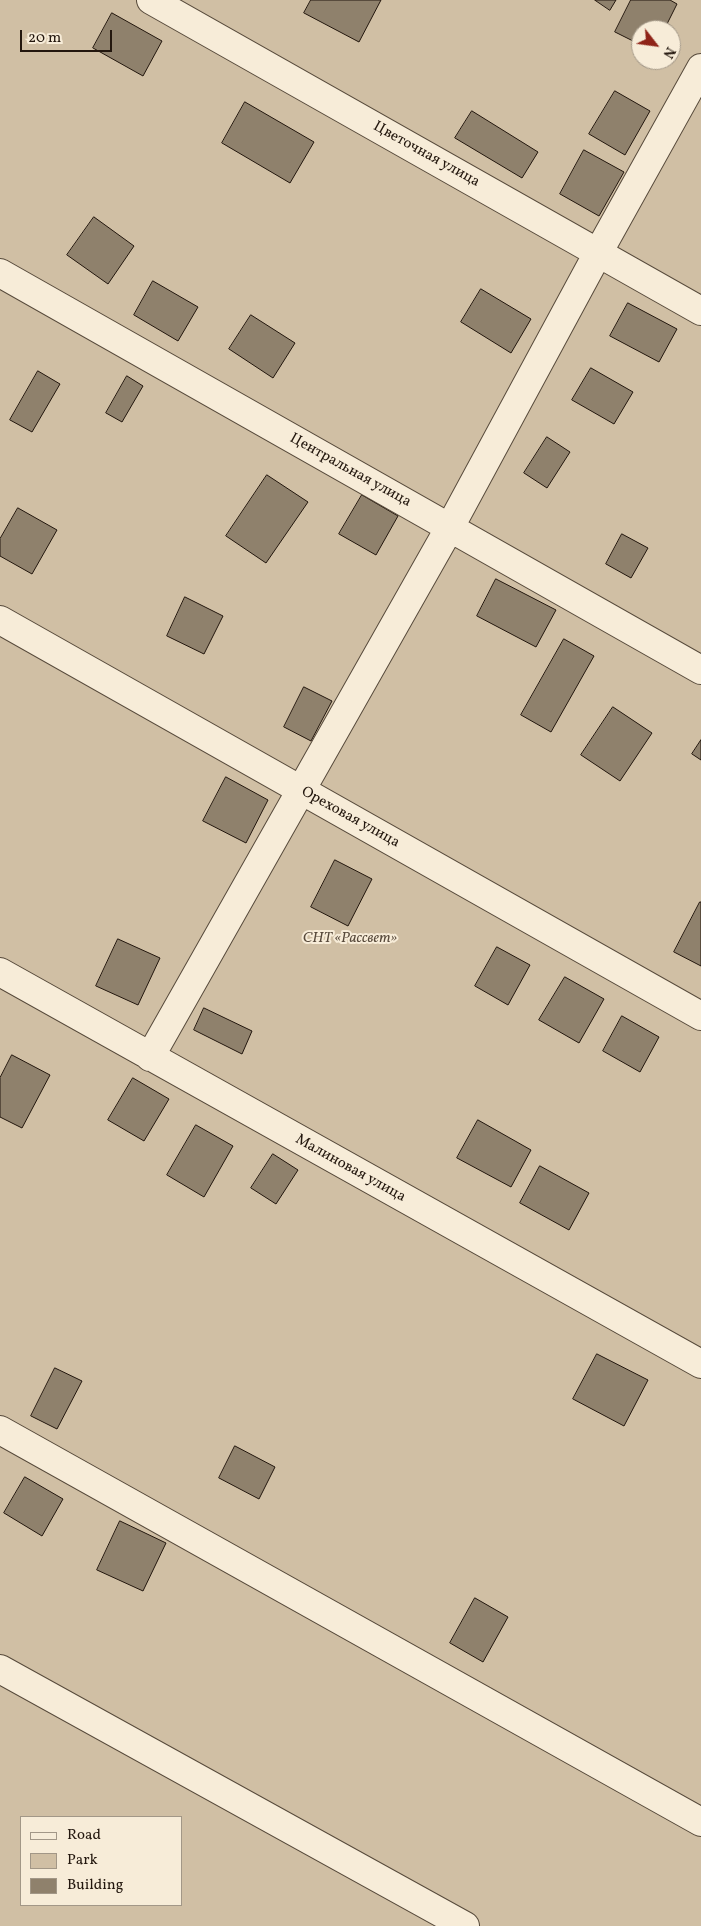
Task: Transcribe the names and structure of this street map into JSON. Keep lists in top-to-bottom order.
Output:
{
  "streets": {
    "street": [
      "Цветочная улица",
      "Центральная улица",
      "Ореховая улица",
      "Малиновая улица"
    ]
  },
  "parks": ["СНТ «Рассвет»"],
  "legend": ["Road", "Park", "Building"],
  "scale_bar": "20 m",
  "north": "bottom right"
}
